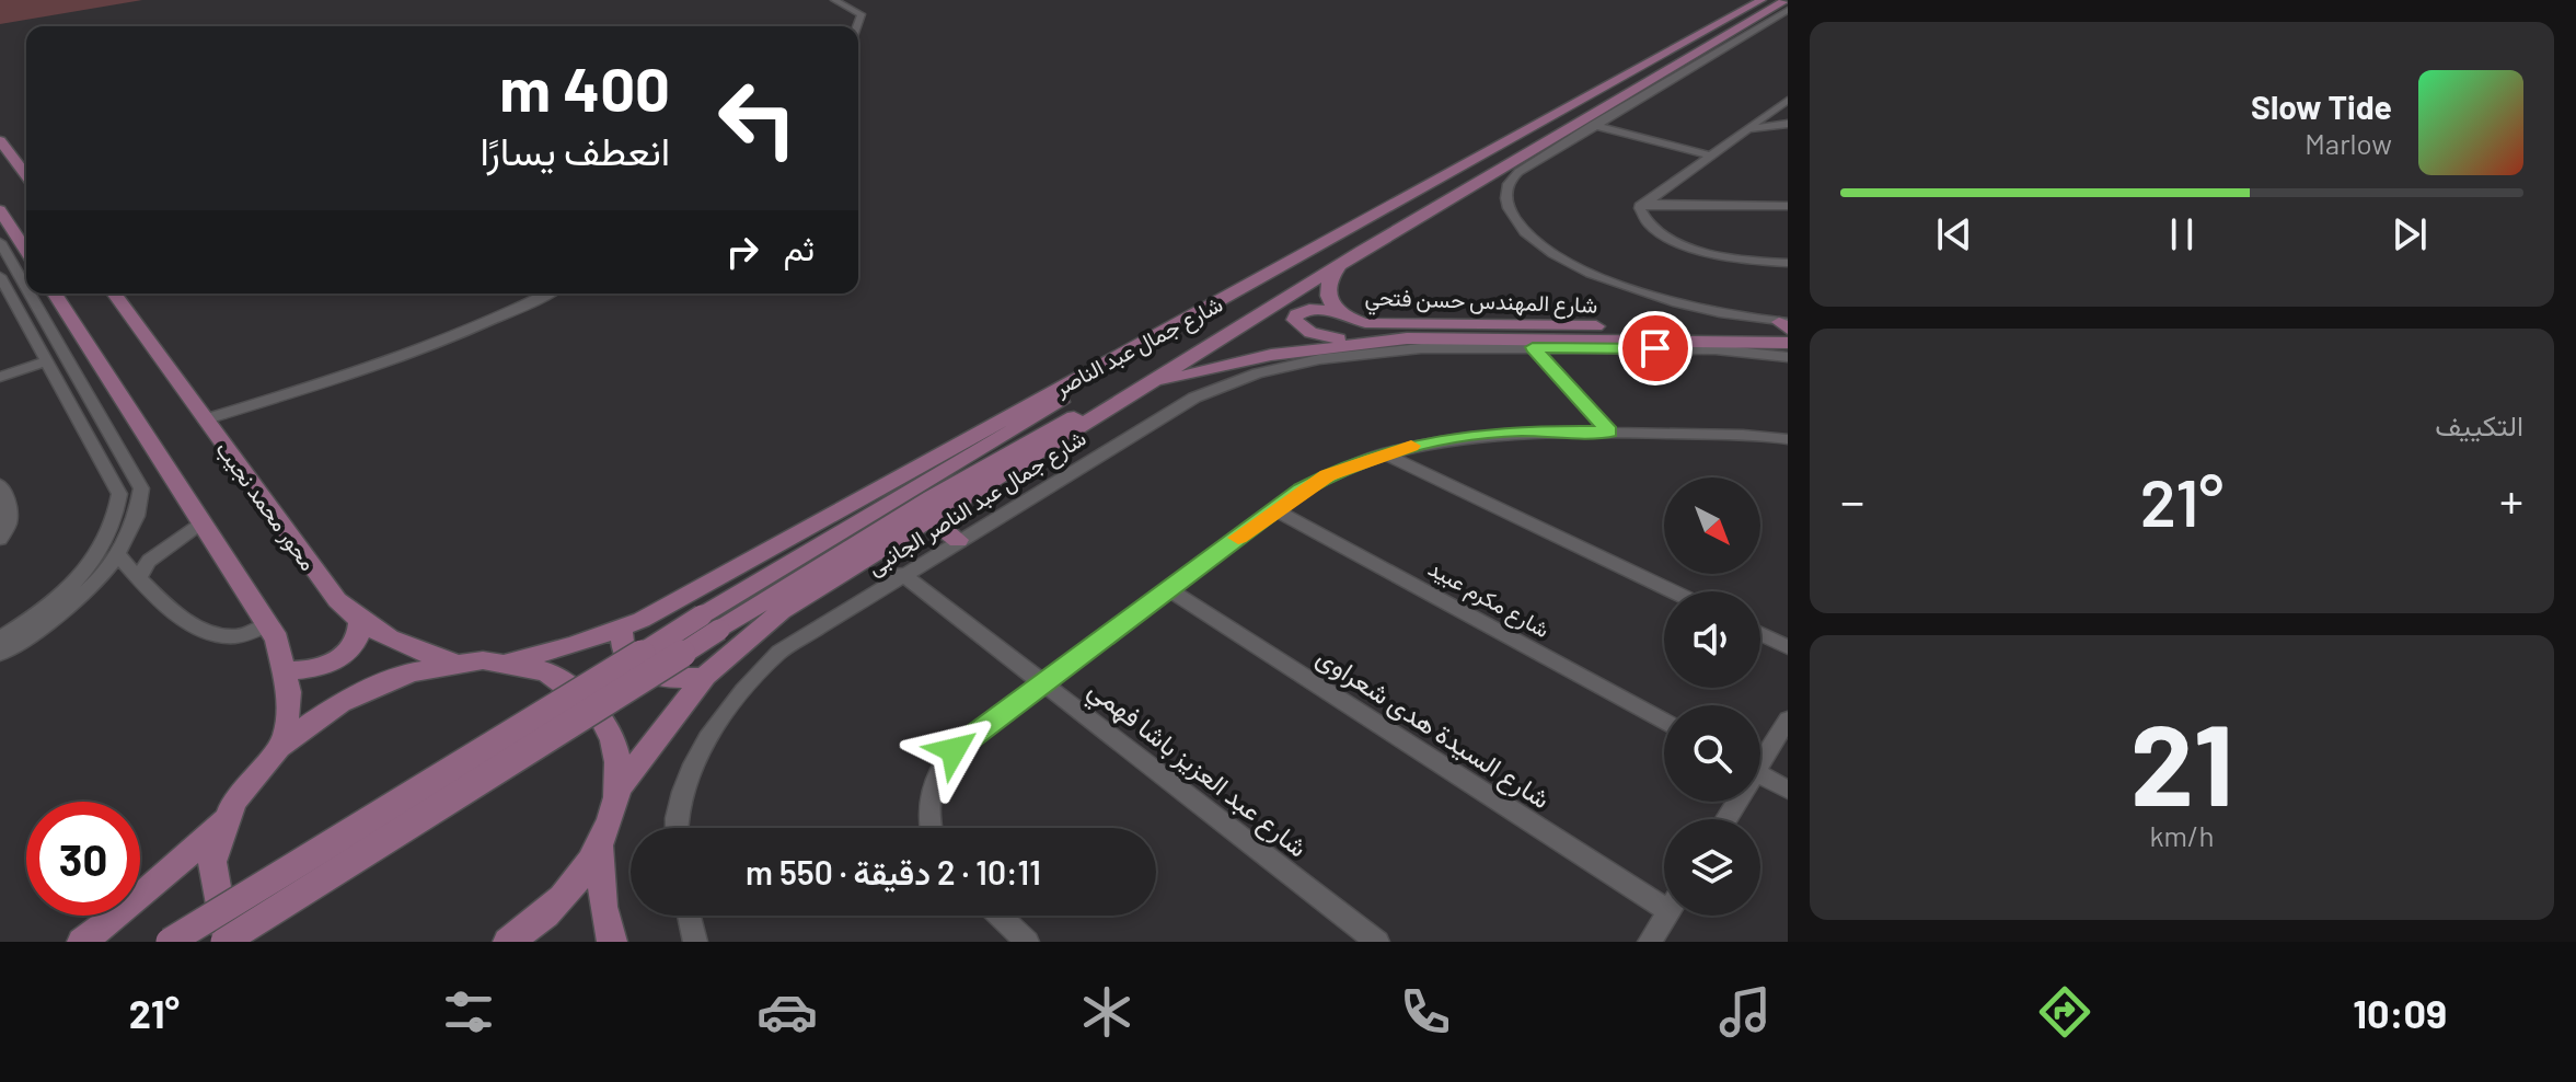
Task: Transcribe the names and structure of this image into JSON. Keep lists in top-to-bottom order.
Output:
{
  "streets": {
    "main road": ["شارع المهندس حسن فتحي", "شارع جمال عبد الناصر", "محور محمد نجيب"],
    "street": [
      "شارع جمال عبد الناصر الجانبى",
      "شارع مكرم عبيد",
      "شارع السيدة هدى شعراوى",
      "شارع عبد العزيز باشا فهمي"
    ]
  },
  "crossings": [
    ["شارع المهندس حسن فتحي", "شارع جمال عبد الناصر"],
    ["شارع المهندس حسن فتحي", "شارع جمال عبد الناصر الجانبى"],
    ["شارع جمال عبد الناصر الجانبى", "شارع عبد العزيز باشا فهمي"]
  ],
  "north": "bottom right",
  "page": {
    "turn": ["400 m", "انعطف يسارًا"],
    "song": ["Slow Tide", "Marlow"],
    "then": "ثم",
    "tile": [
      "التكييف",
      ["21", "km/h"]
    ],
    "heat": ["−", "21°", "+"],
    "limit": "30",
    "trip": "10:11 · 2 دقيقة · 550 m",
    "tabs": ["10:09", "21°"]
  }
}
